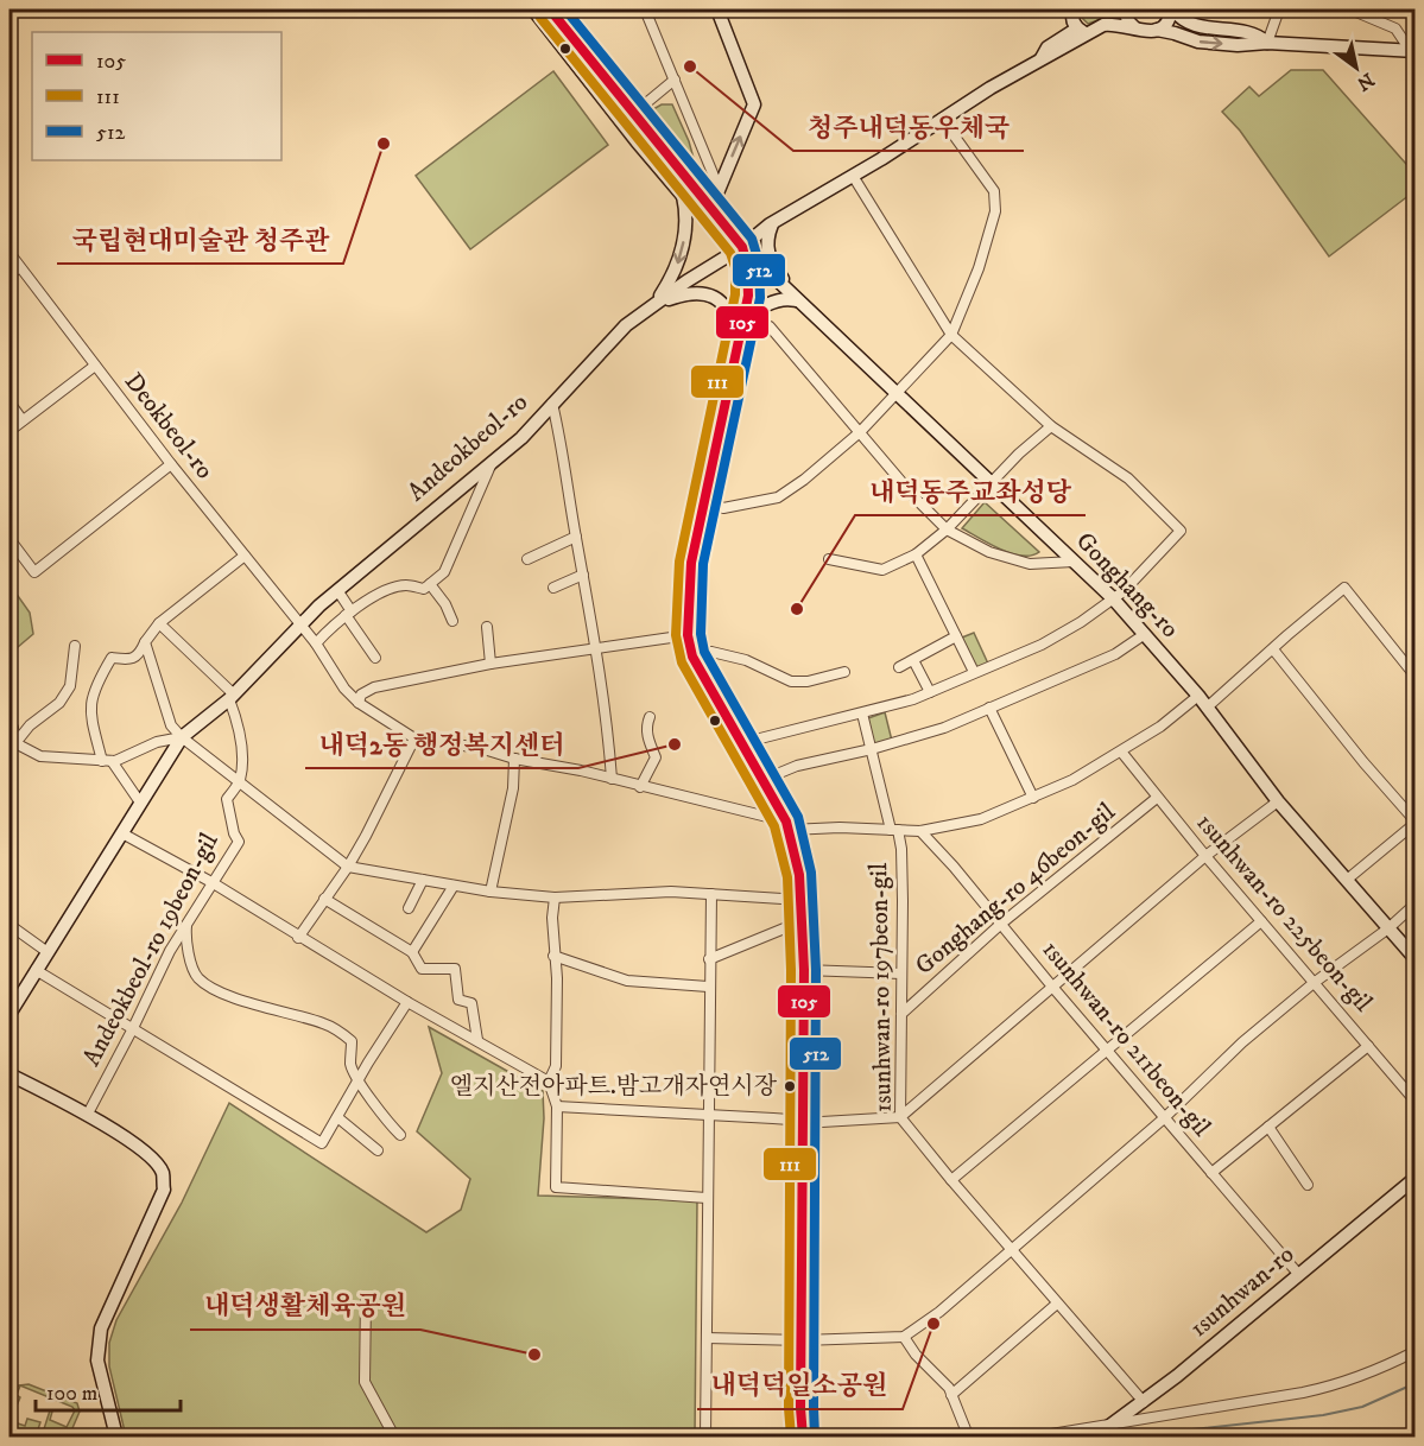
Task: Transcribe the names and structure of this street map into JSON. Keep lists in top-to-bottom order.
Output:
{
  "streets": {
    "street": [
      "Deokbeol-ro",
      "Andeokbeol-ro",
      "Gonghang-ro",
      "Gonghang-ro 46beon-gil",
      "1sunhwan-ro 225beon-gil",
      "Andeokbeol-ro 19beon-gil",
      "1sunhwan-ro 197beon-gil",
      "1sunhwan-ro 211beon-gil",
      "1sunhwan-ro"
    ]
  },
  "crossings": [
    ["Deokbeol-ro", "Andeokbeol-ro"],
    ["Andeokbeol-ro", "Gonghang-ro"],
    ["Andeokbeol-ro", "Andeokbeol-ro 19beon-gil"],
    ["Gonghang-ro 46beon-gil", "1sunhwan-ro 225beon-gil"],
    ["Gonghang-ro 46beon-gil", "1sunhwan-ro 197beon-gil"],
    ["Gonghang-ro 46beon-gil", "1sunhwan-ro 211beon-gil"],
    ["1sunhwan-ro 197beon-gil", "1sunhwan-ro"],
    ["1sunhwan-ro 211beon-gil", "1sunhwan-ro"]
  ],
  "places": [
    "청주내덕동우체국",
    "국립현대미술관 청주관",
    "내덕동주교좌성당",
    "내덕2동 행정복지센터",
    "엘지산전아파트.밤고개자연시장",
    "내덕덕일소공원",
    "내덕생활체육공원"
  ],
  "lines": ["transit line 105", "transit line 512", "transit line 111"],
  "legend": ["105", "111", "512"],
  "scale_bar": "100 m",
  "north": "bottom right"
}
